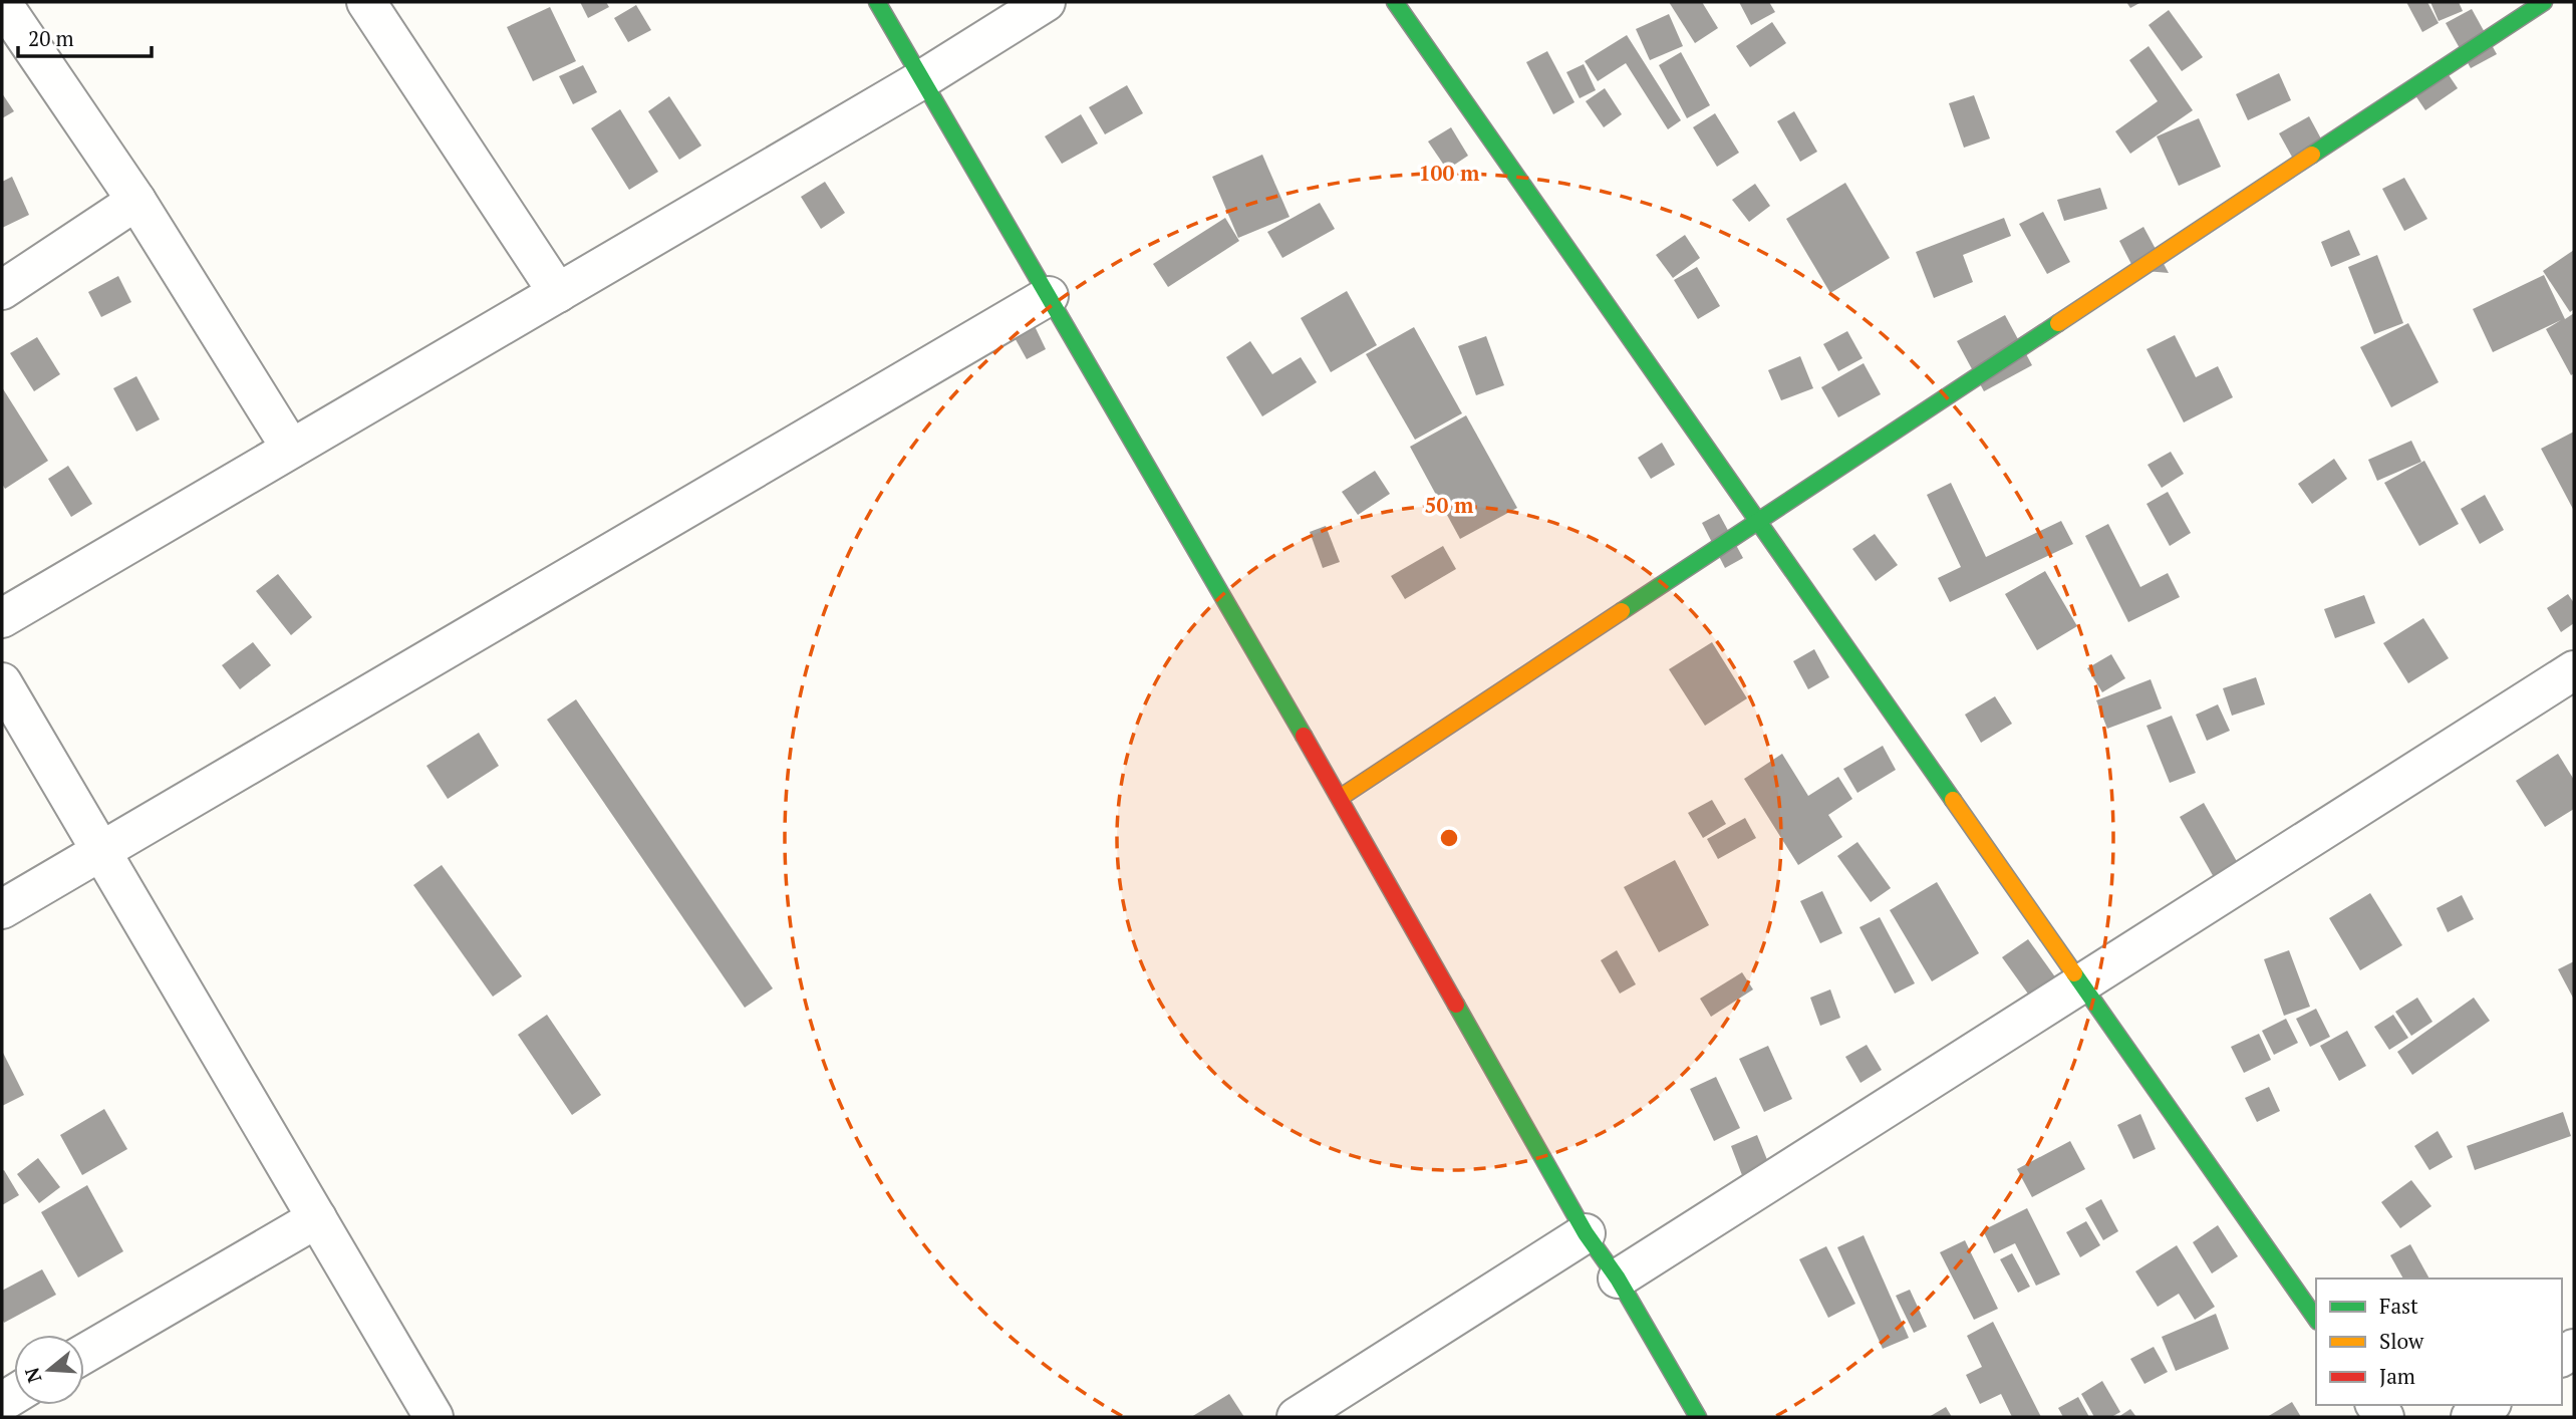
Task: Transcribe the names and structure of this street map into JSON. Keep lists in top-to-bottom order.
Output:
{
  "legend": ["Fast", "Slow", "Jam"],
  "scale_bar": "20 m",
  "north": "left",
  "rings": ["100 m", "50 m"]
}
